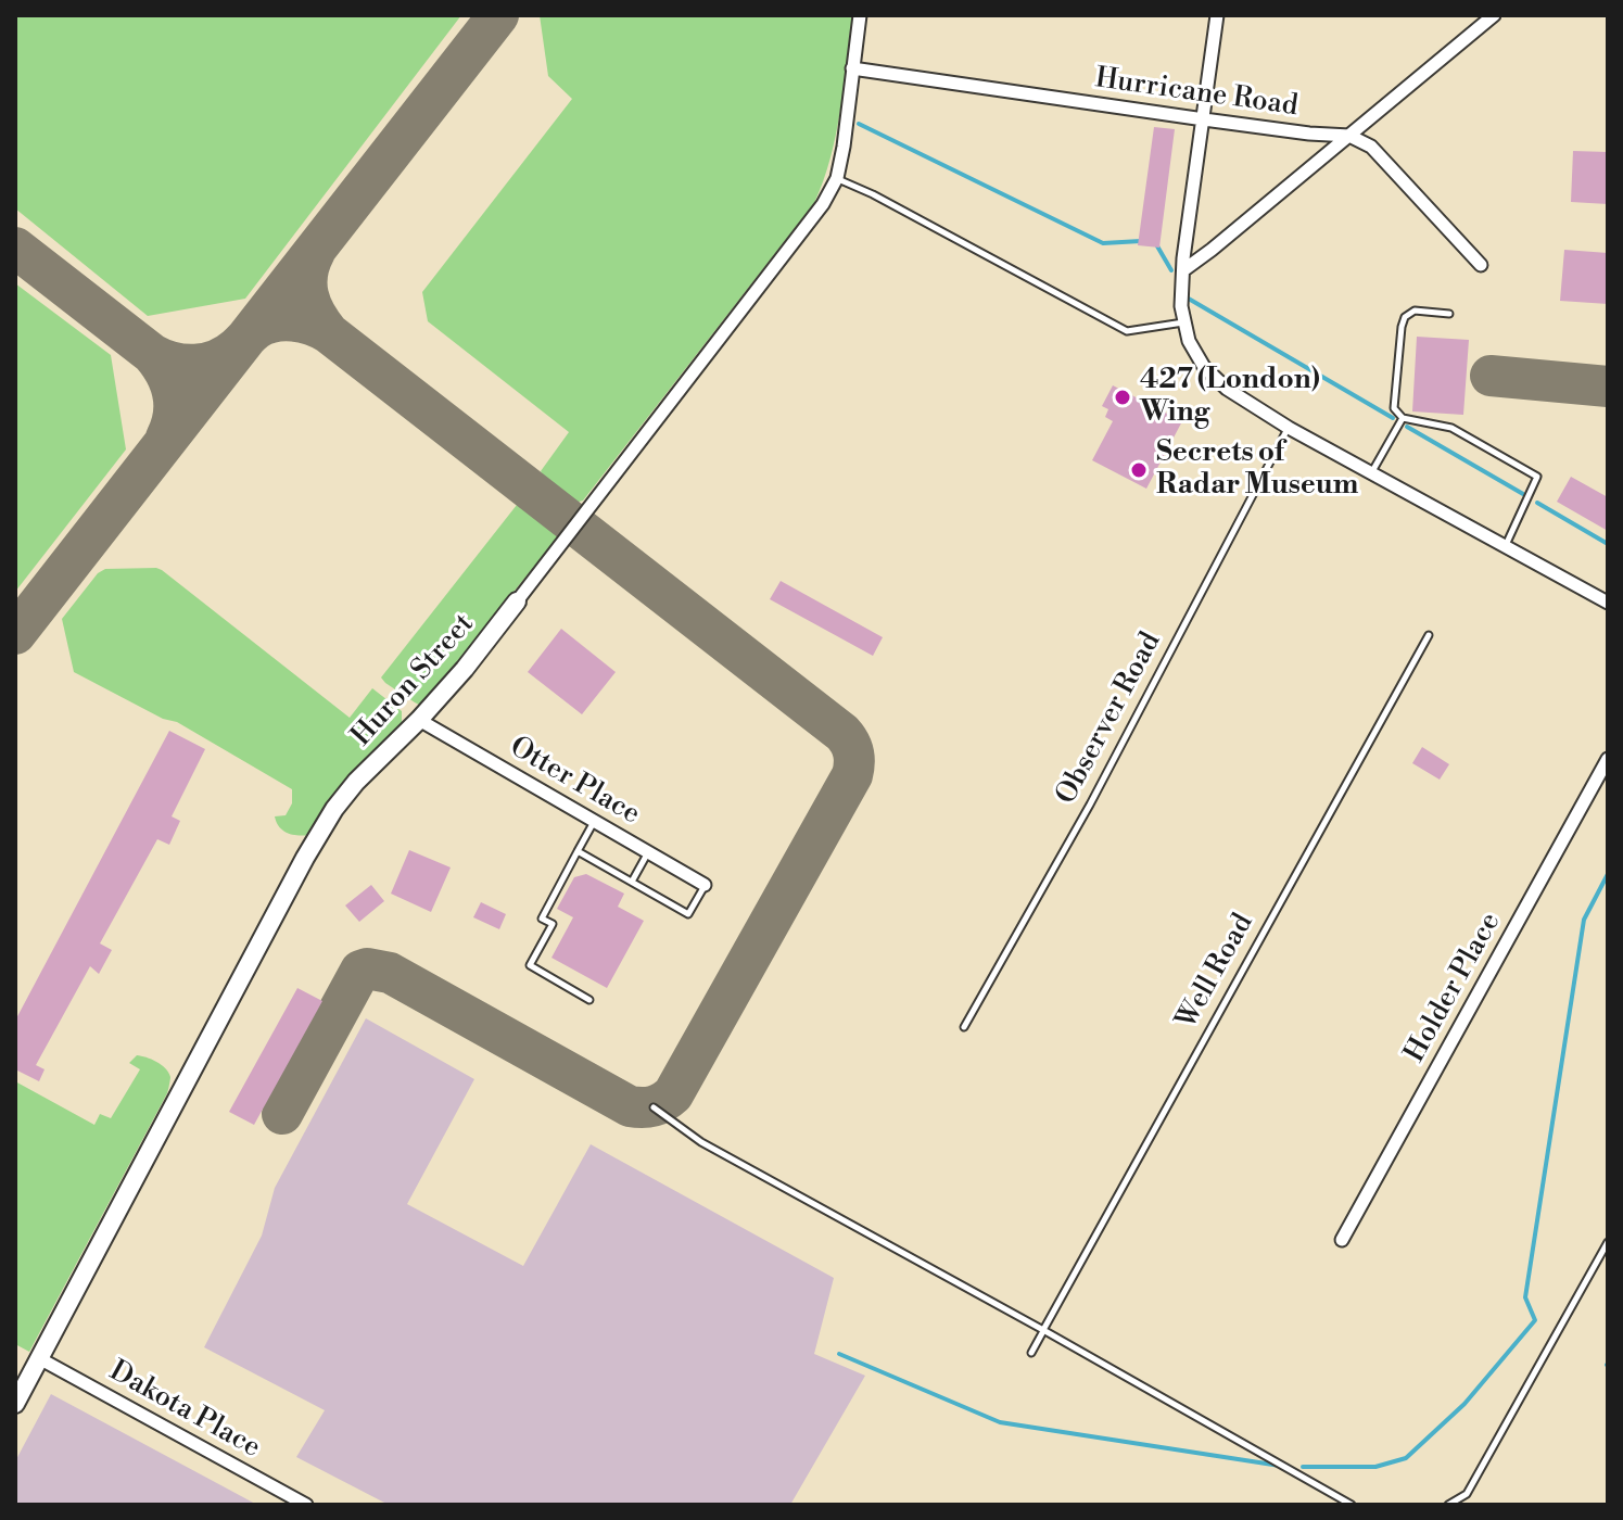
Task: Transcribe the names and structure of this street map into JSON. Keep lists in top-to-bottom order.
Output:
{
  "streets": {
    "street": [
      "Hurricane Road",
      "Huron Street",
      "Otter Place",
      "Holder Place",
      "Dakota Place"
    ],
    "lane": ["Observer Road", "Well Road"]
  },
  "crossings": [
    ["Hurricane Road", "Huron Street"],
    ["Huron Street", "Otter Place"],
    ["Huron Street", "Dakota Place"]
  ],
  "places": ["427 (London) Wing", "Secrets of Radar Museum"]
}
